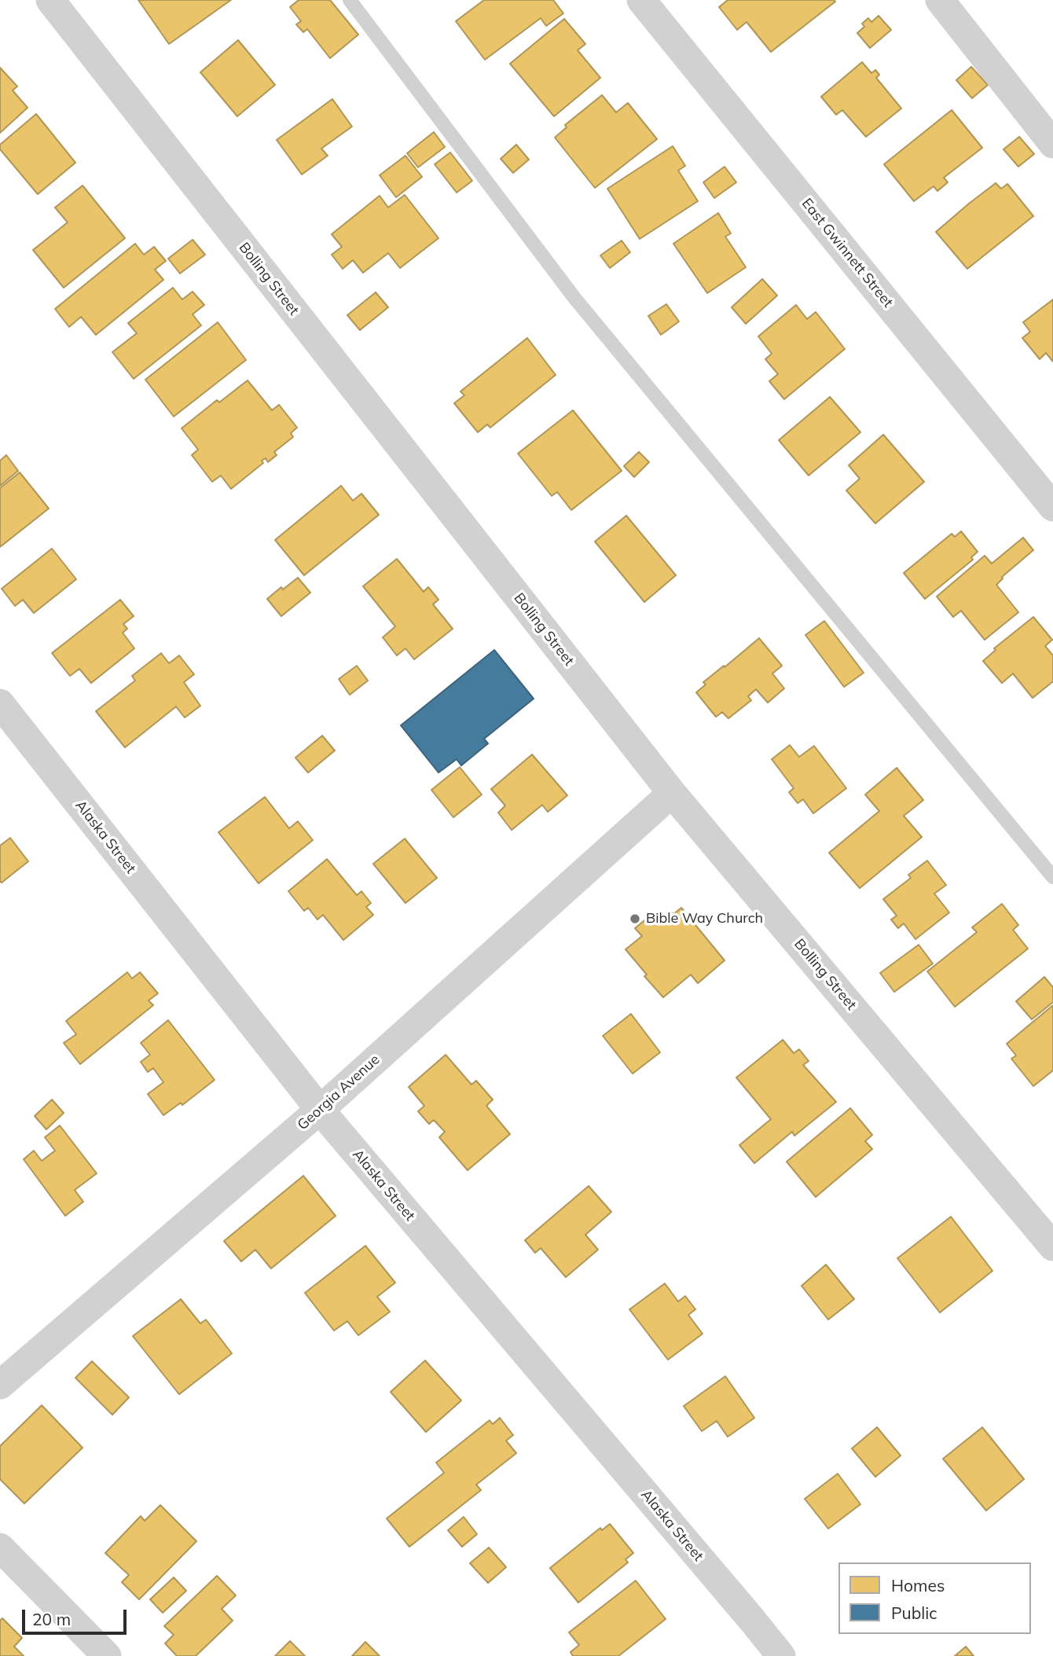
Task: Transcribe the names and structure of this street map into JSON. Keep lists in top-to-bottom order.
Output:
{
  "streets": {
    "street": [
      "East Gwinnett Street",
      "Bolling Street",
      "Alaska Street",
      "Georgia Avenue"
    ]
  },
  "crossings": [
    ["Bolling Street", "Georgia Avenue"],
    ["Alaska Street", "Georgia Avenue"]
  ],
  "places": ["Bible Way Church"],
  "legend": ["Homes", "Public"],
  "scale_bar": "20 m"
}
